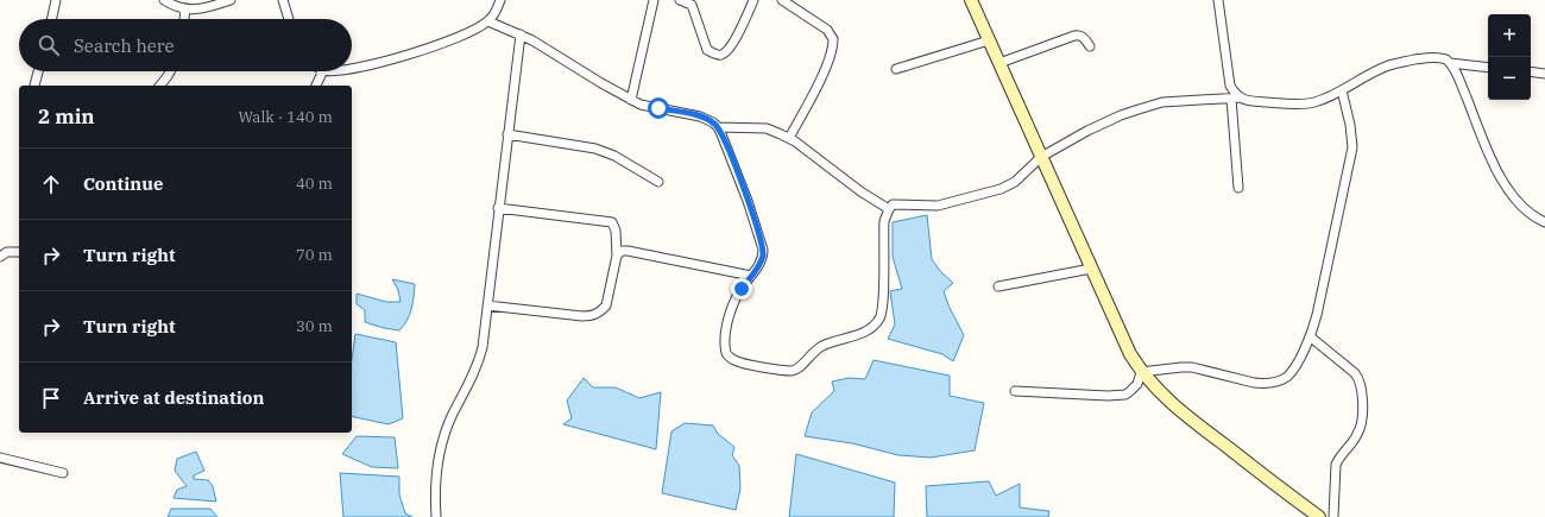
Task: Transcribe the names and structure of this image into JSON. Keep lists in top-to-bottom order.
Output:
{
  "page": {
    "map_buttons": ["+", "−"],
    "search": "Search here",
    "heading": ["2 min", "Walk · 140 m"],
    "list": [
      ["Continue", "40 m"],
      ["Turn right", "70 m"],
      ["Turn right", "30 m"],
      "Arrive at destination"
    ]
  }
}
